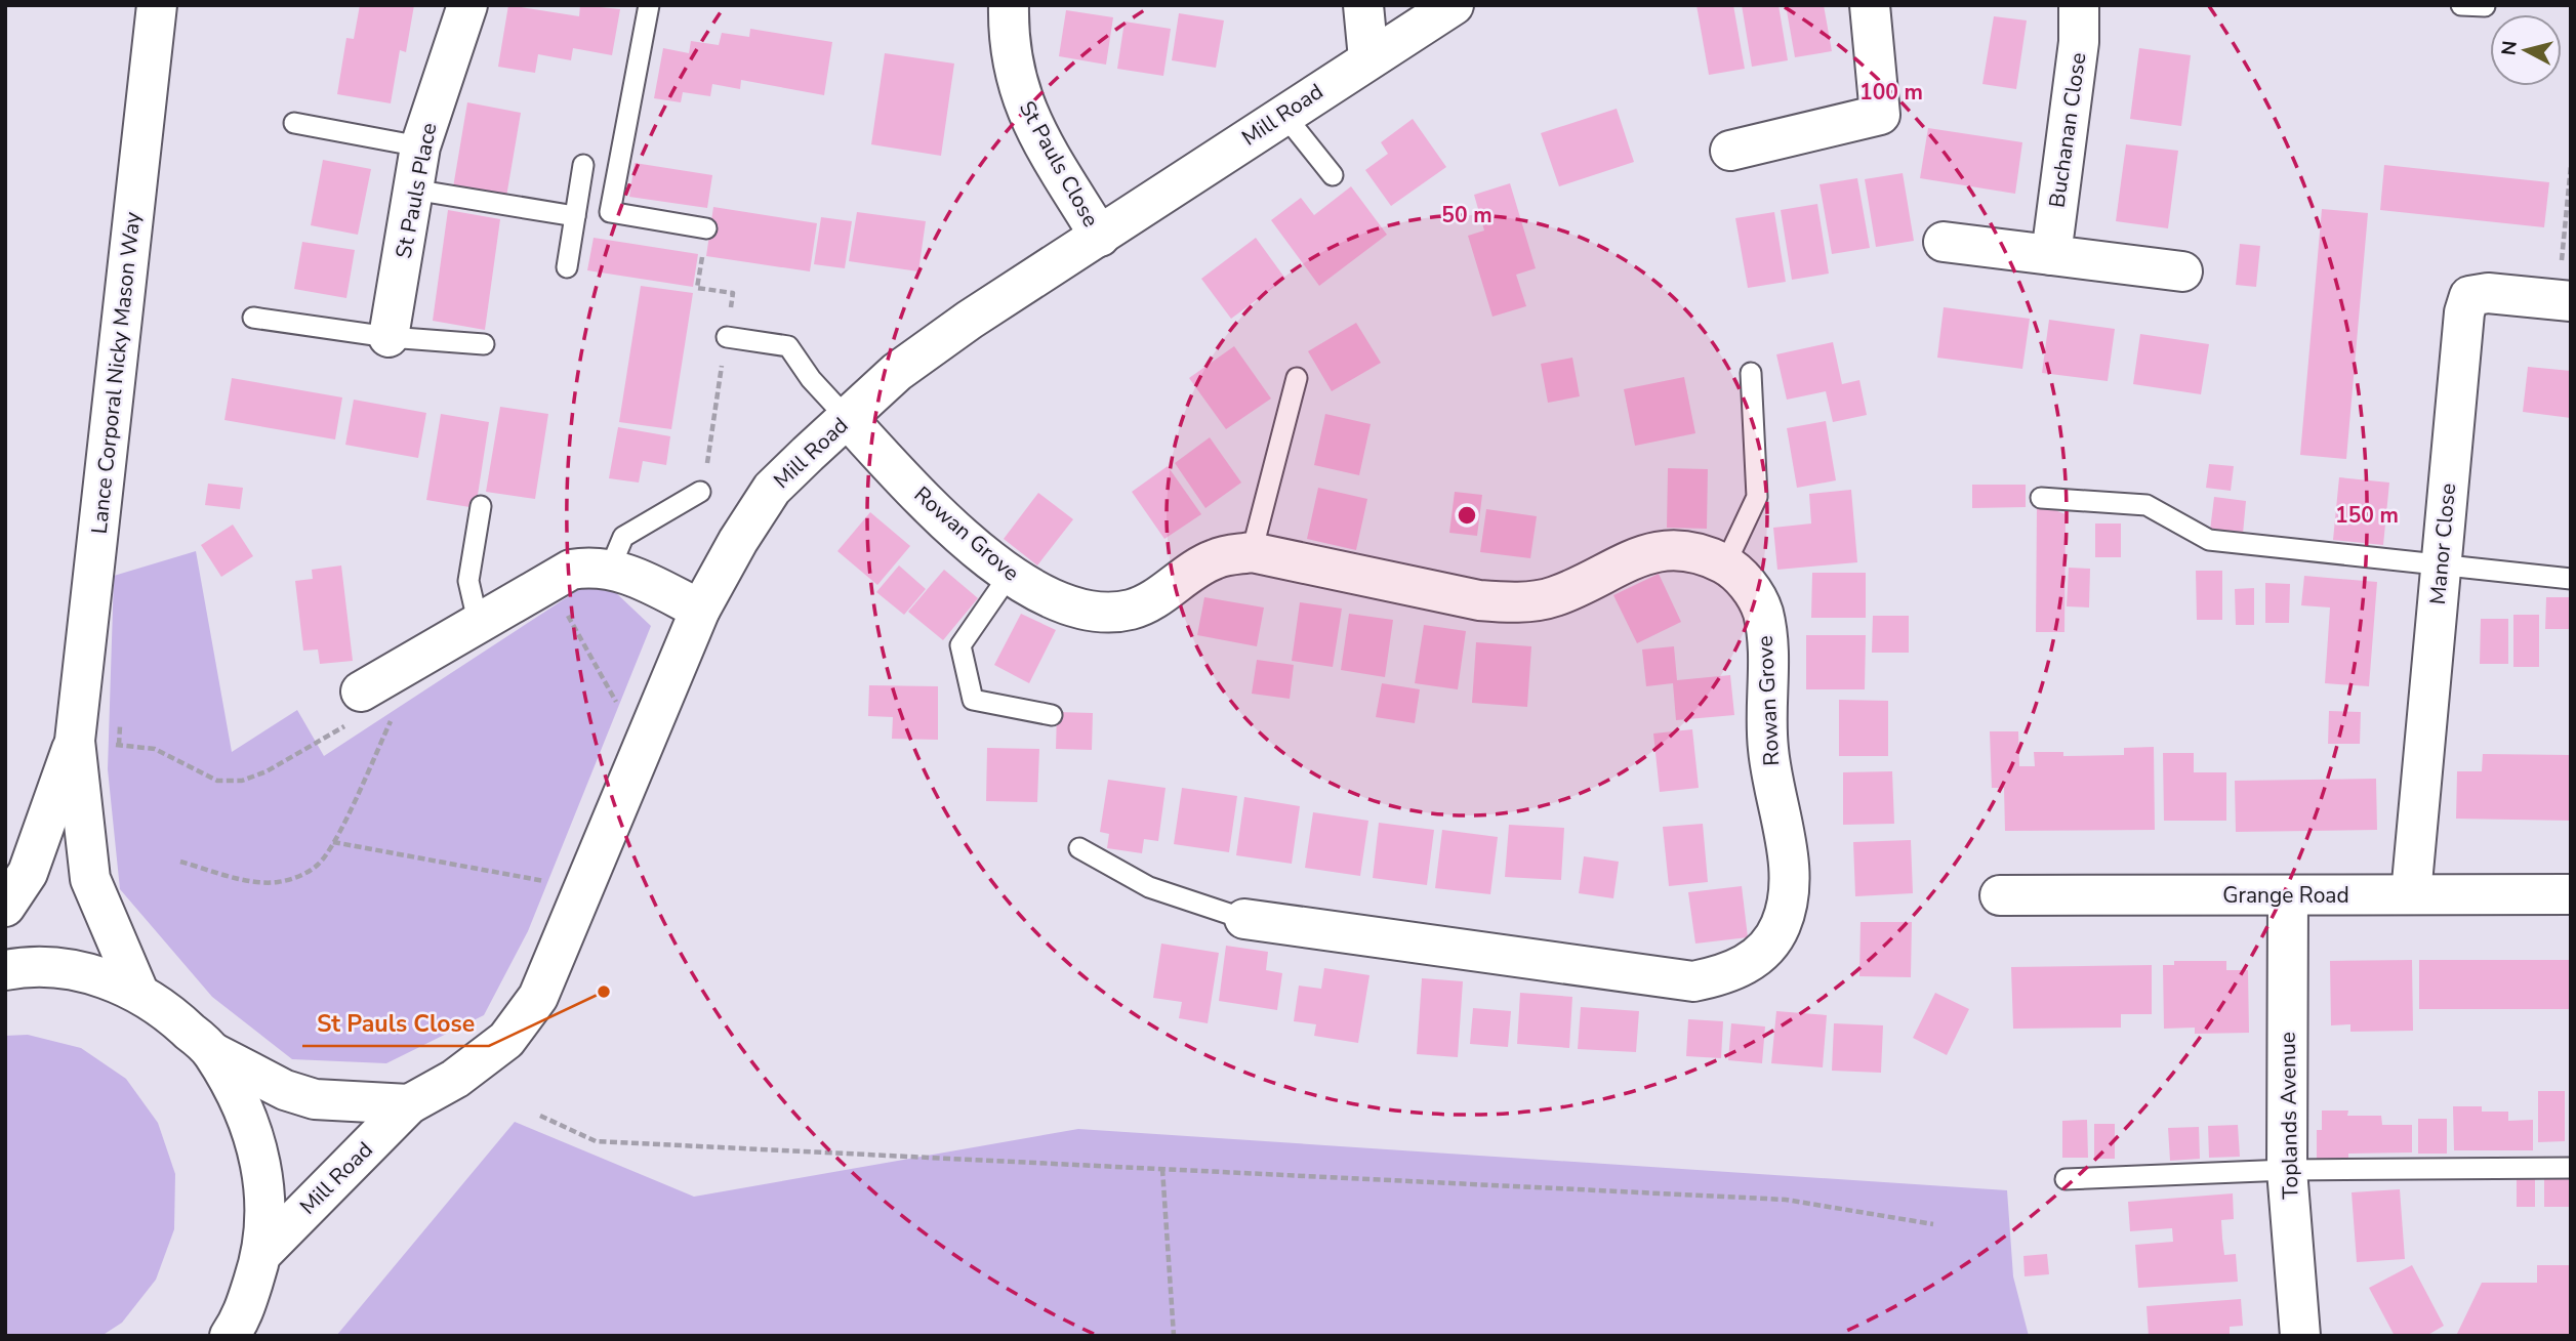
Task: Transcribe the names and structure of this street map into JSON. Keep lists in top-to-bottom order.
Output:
{
  "streets": {
    "street": [
      "Mill Road",
      "Buchanan Close",
      "St Pauls Close",
      "St Pauls Place",
      "Lance Corporal Nicky Mason Way",
      "Rowan Grove",
      "Manor Close",
      "Grange Road",
      "Toplands Avenue"
    ]
  },
  "crossings": [
    ["Mill Road", "St Pauls Close"],
    ["Mill Road", "Rowan Grove"],
    ["Manor Close", "Grange Road"],
    ["Grange Road", "Toplands Avenue"]
  ],
  "places": ["St Pauls Close"],
  "north": "left",
  "rings": ["100 m", "50 m", "150 m"]
}
